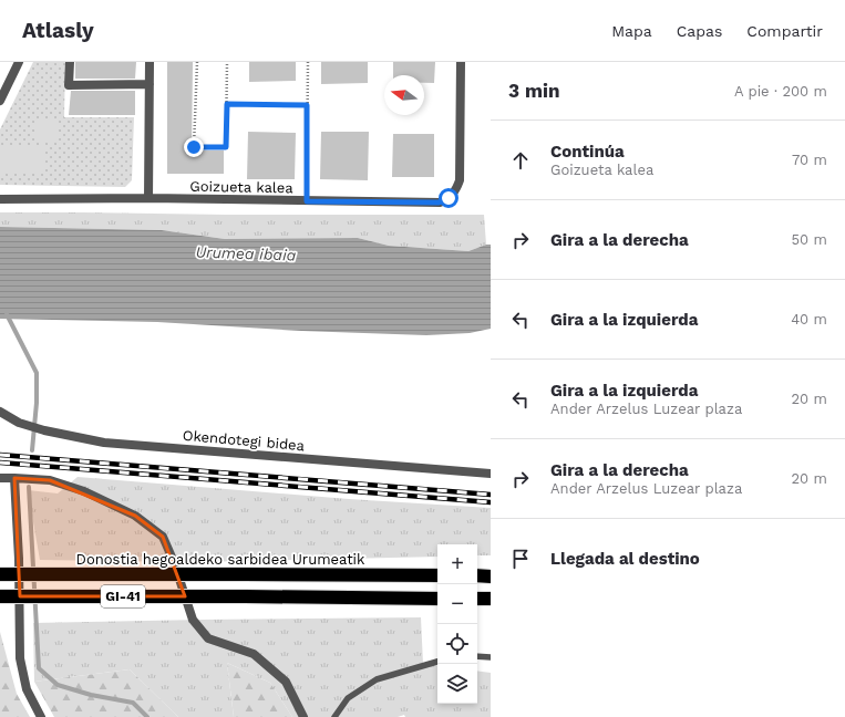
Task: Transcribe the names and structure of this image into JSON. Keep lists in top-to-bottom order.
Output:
{
  "streets": {
    "highway": ["Donostia hegoaldeko sarbidea Urumeatik", "GI-41"],
    "street": ["Goizueta kalea", "Okendotegi bidea"]
  },
  "water": ["Urumea ibaia"],
  "north": "left",
  "page": {
    "header": "Atlasly",
    "nav": ["Mapa", "Capas", "Compartir"],
    "heading": ["3 min", "A pie · 200 m"],
    "list": [
      ["Continúa", "Goizueta kalea", "70 m"],
      ["Gira a la derecha", "50 m"],
      ["Gira a la izquierda", "40 m"],
      ["Gira a la izquierda", "Ander Arzelus Luzear plaza", "20 m"],
      ["Gira a la derecha", "Ander Arzelus Luzear plaza", "20 m"],
      "Llegada al destino"
    ],
    "map_buttons": ["+", "−"]
  }
}
